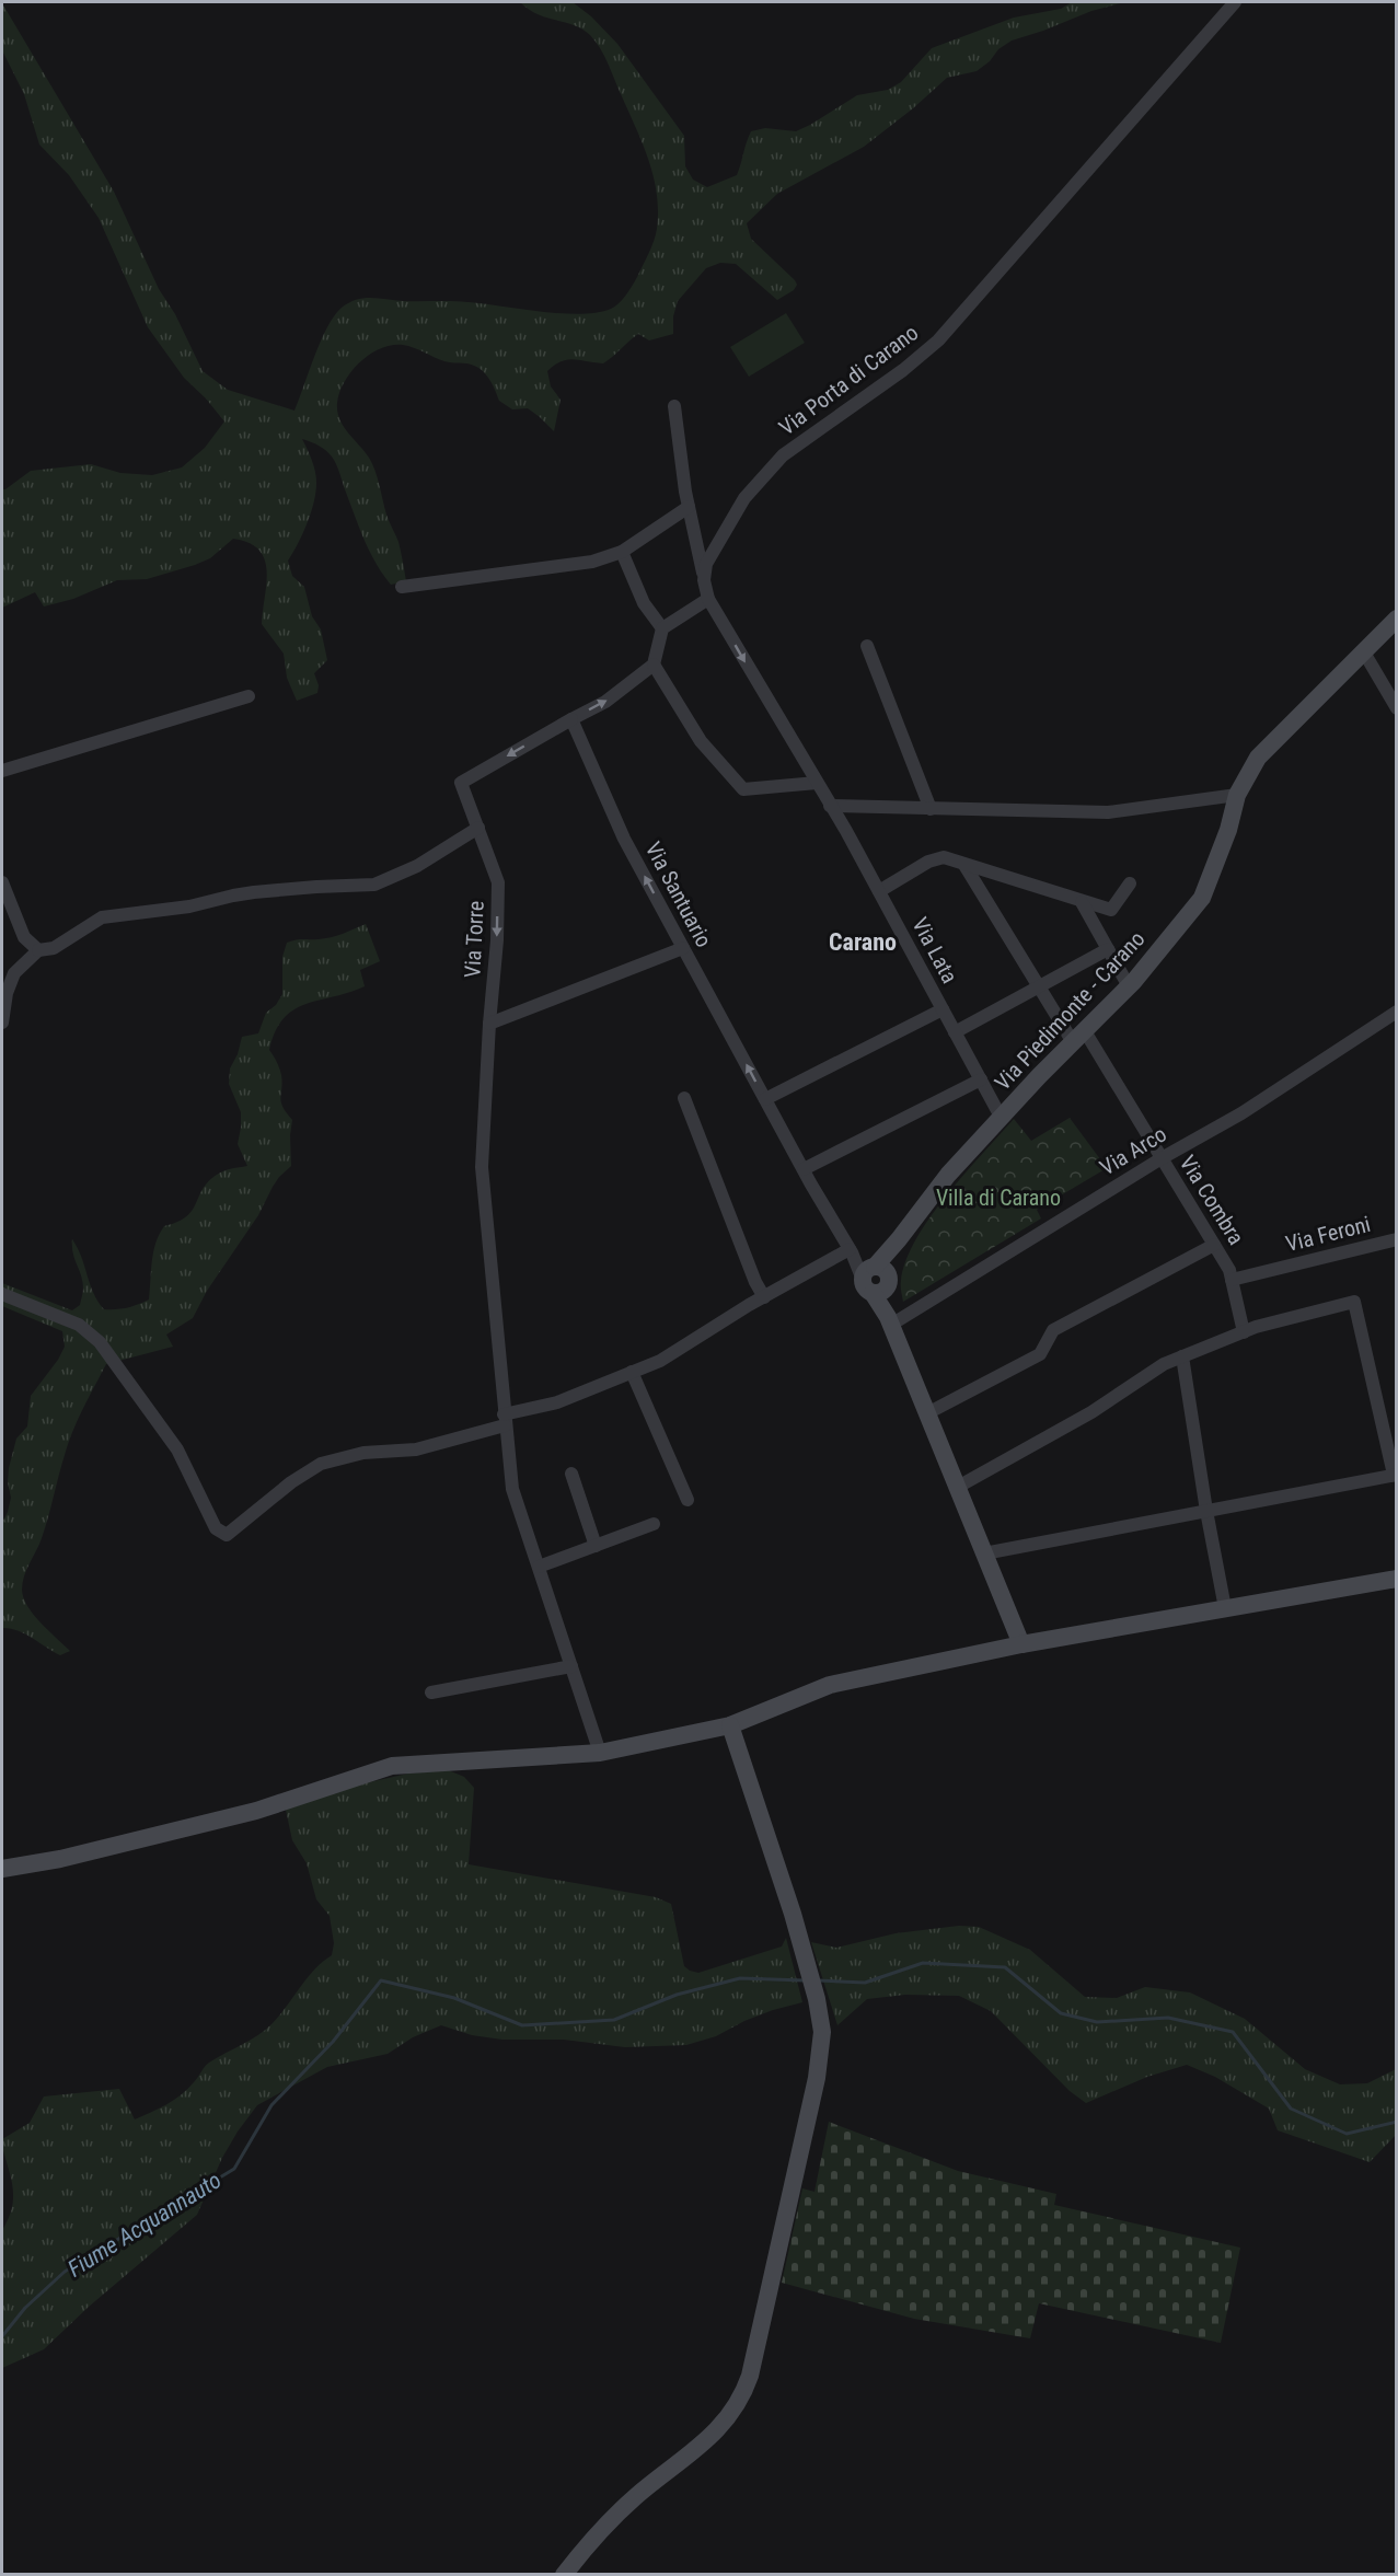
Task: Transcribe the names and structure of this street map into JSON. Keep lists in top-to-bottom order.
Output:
{
  "streets": {
    "street": [
      "Via Porta di Carano",
      "Via Santuario",
      "Via Torre",
      "Via Lata",
      "Via Piedimonte - Carano",
      "Via Arco",
      "Via Combra",
      "Via Feroni"
    ]
  },
  "crossings": [
    ["Via Santuario", "Via Torre"],
    ["Via Santuario", "Via Piedimonte - Carano"],
    ["Via Lata", "Via Piedimonte - Carano"],
    ["Via Piedimonte - Carano", "Via Combra"],
    ["Via Arco", "Via Combra"],
    ["Via Combra", "Via Feroni"]
  ],
  "one_way": ["Via Santuario"],
  "districts": ["Carano"],
  "water": ["Fiume Acquannauto"],
  "parks": ["Villa di Carano"]
}
